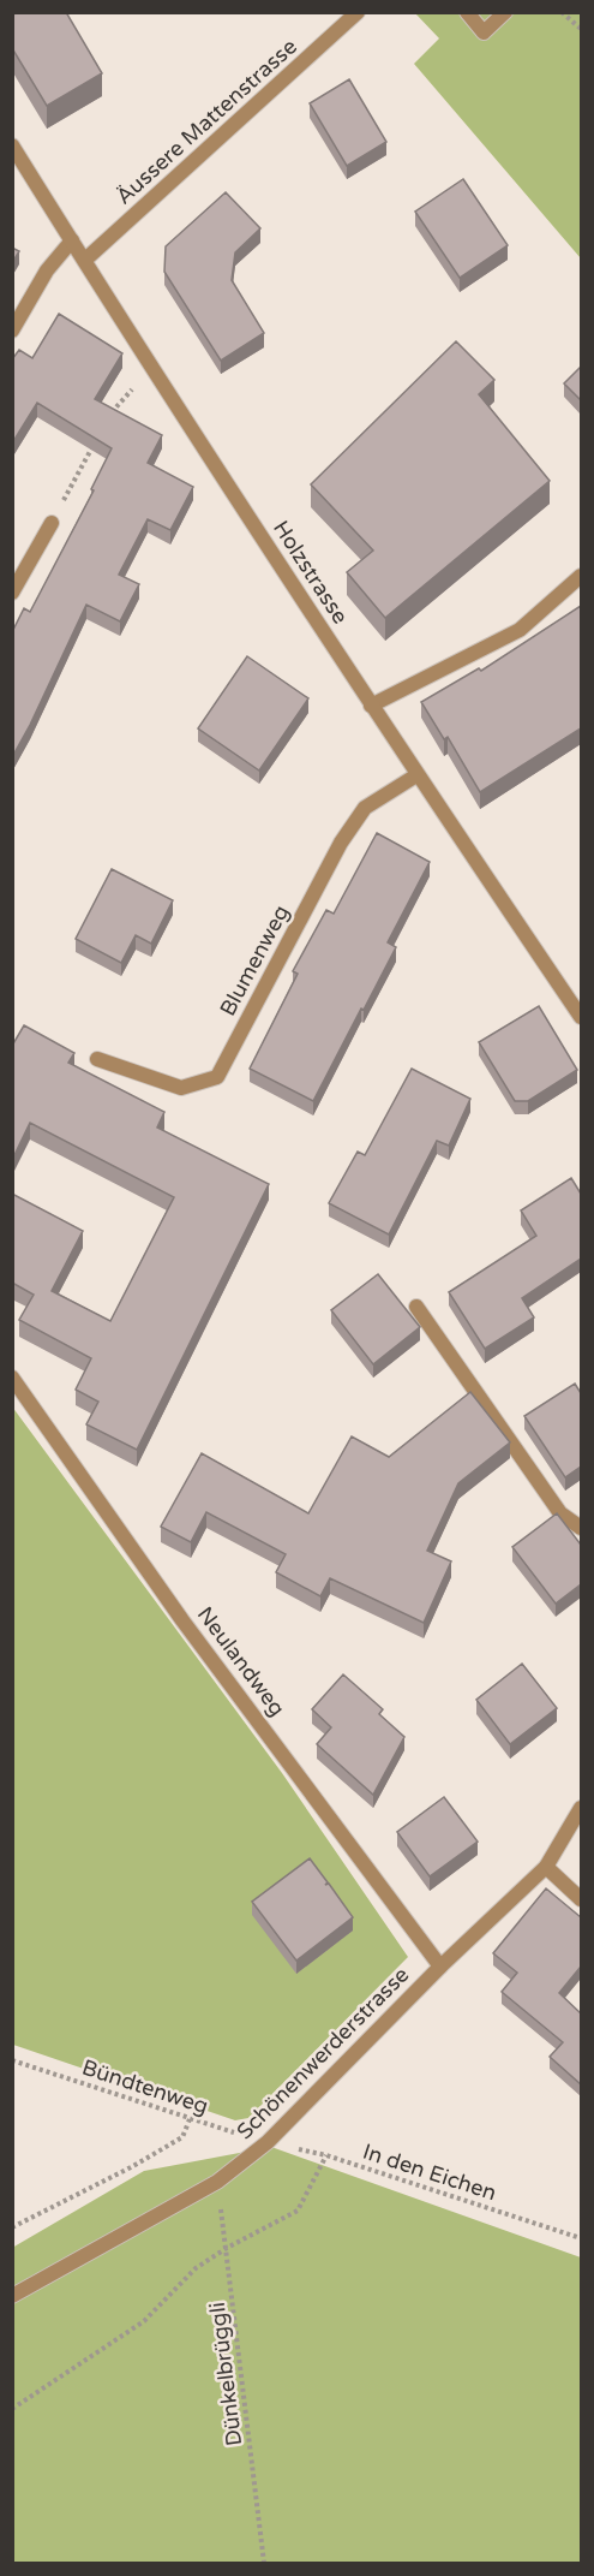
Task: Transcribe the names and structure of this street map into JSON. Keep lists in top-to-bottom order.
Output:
{
  "streets": {
    "street": [
      "Äussere Mattenstrasse",
      "Holzstrasse",
      "Blumenweg",
      "Neulandweg",
      "Schönenwerderstrasse"
    ],
    "path": ["Bündtenweg", "In den Eichen", "Dünkelbrüggli"]
  },
  "crossings": [
    ["Äussere Mattenstrasse", "Holzstrasse"],
    ["Holzstrasse", "Blumenweg"],
    ["Neulandweg", "Schönenwerderstrasse"],
    ["Schönenwerderstrasse", "Bündtenweg"],
    ["Schönenwerderstrasse", "In den Eichen"],
    ["Schönenwerderstrasse", "Dünkelbrüggli"],
    ["Bündtenweg", "In den Eichen"]
  ]
}
